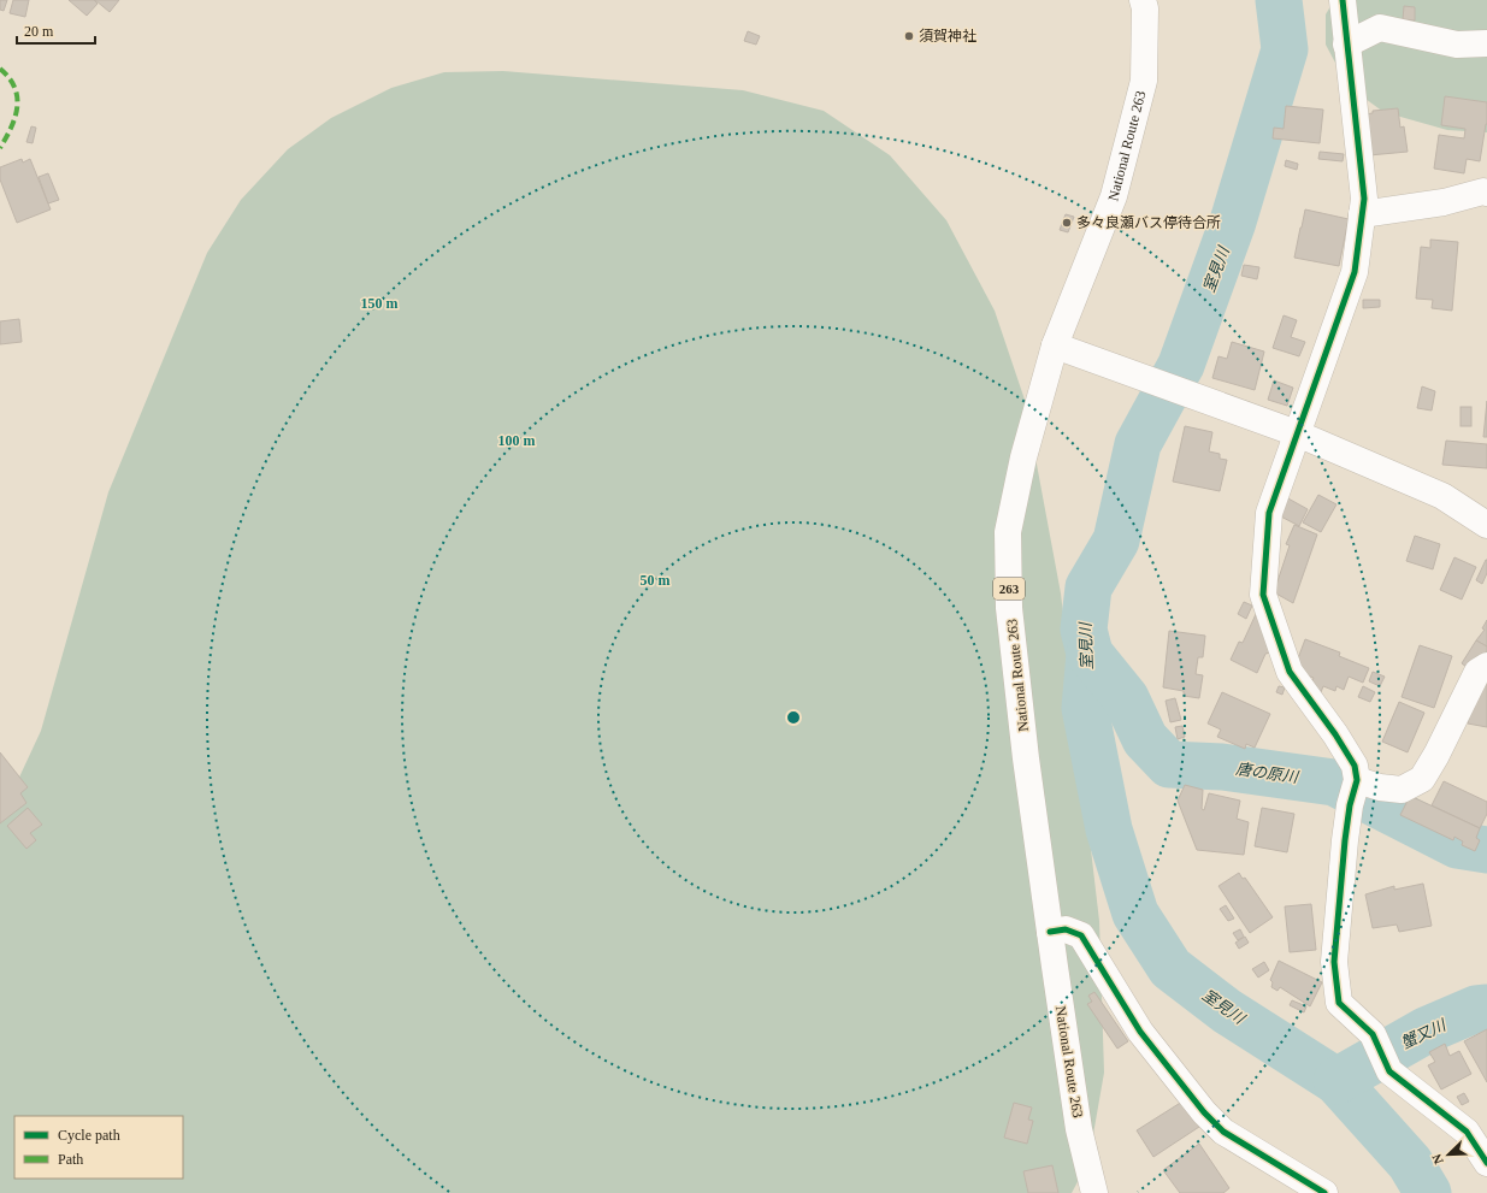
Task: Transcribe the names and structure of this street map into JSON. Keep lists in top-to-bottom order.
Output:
{
  "streets": {
    "main road": ["National Route 263", "263"]
  },
  "water": ["室見川", "唐の原川", "蟹又川"],
  "places": ["須賀神社", "多々良瀬バス停待合所"],
  "legend": ["Cycle path", "Path"],
  "scale_bar": "20 m",
  "north": "bottom left",
  "rings": ["150 m", "100 m", "50 m"]
}
